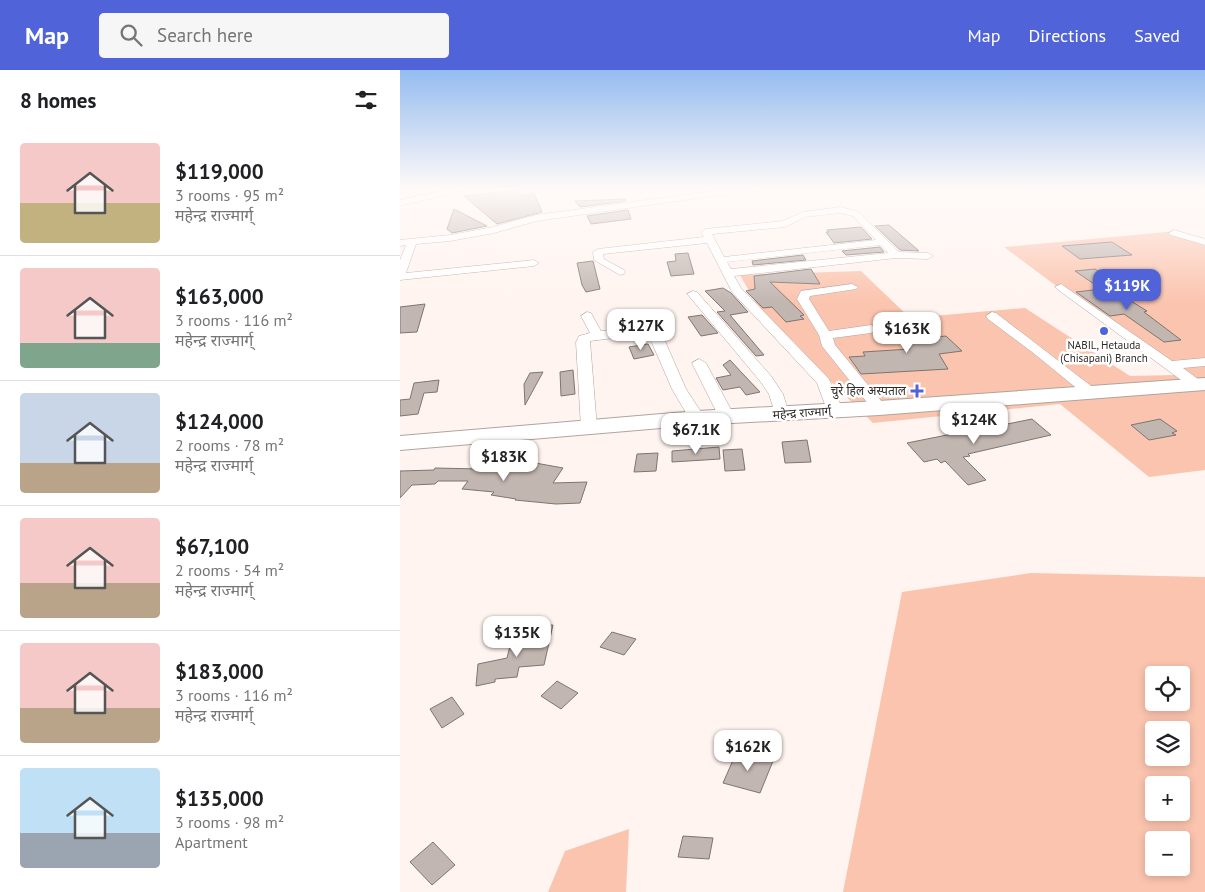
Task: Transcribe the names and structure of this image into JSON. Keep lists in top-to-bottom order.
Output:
{
  "streets": {
    "highway": ["महेन्द्र राज्मार्ग्"]
  },
  "places": {
    "other": ["NABIL, Hetauda (Chisapani) Branch"],
    "health": ["चुरे हिल अस्पताल"]
  },
  "page": {
    "header": "Map",
    "search": "Search here",
    "nav": ["Map", "Directions", "Saved"],
    "heading": "8 homes",
    "list": [
      {
        "name": "$119,000",
        "note": "3 rooms · 95 m² · महेन्द्र राज्मार्ग्"
      },
      {
        "name": "$163,000",
        "note": "3 rooms · 116 m² · महेन्द्र राज्मार्ग्"
      },
      {
        "name": "$124,000",
        "note": "2 rooms · 78 m² · महेन्द्र राज्मार्ग्"
      },
      {
        "name": "$67,100",
        "note": "2 rooms · 54 m² · महेन्द्र राज्मार्ग्"
      },
      {
        "name": "$183,000",
        "note": "3 rooms · 116 m² · महेन्द्र राज्मार्ग्"
      },
      {
        "name": "$135,000",
        "note": "3 rooms · 98 m² · Apartment"
      }
    ],
    "price": [
      "$119K",
      "$127K",
      "$163K",
      "$124K",
      "$67.1K",
      "$183K",
      "$135K",
      "$162K"
    ],
    "map_buttons": ["+", "−"]
  }
}
